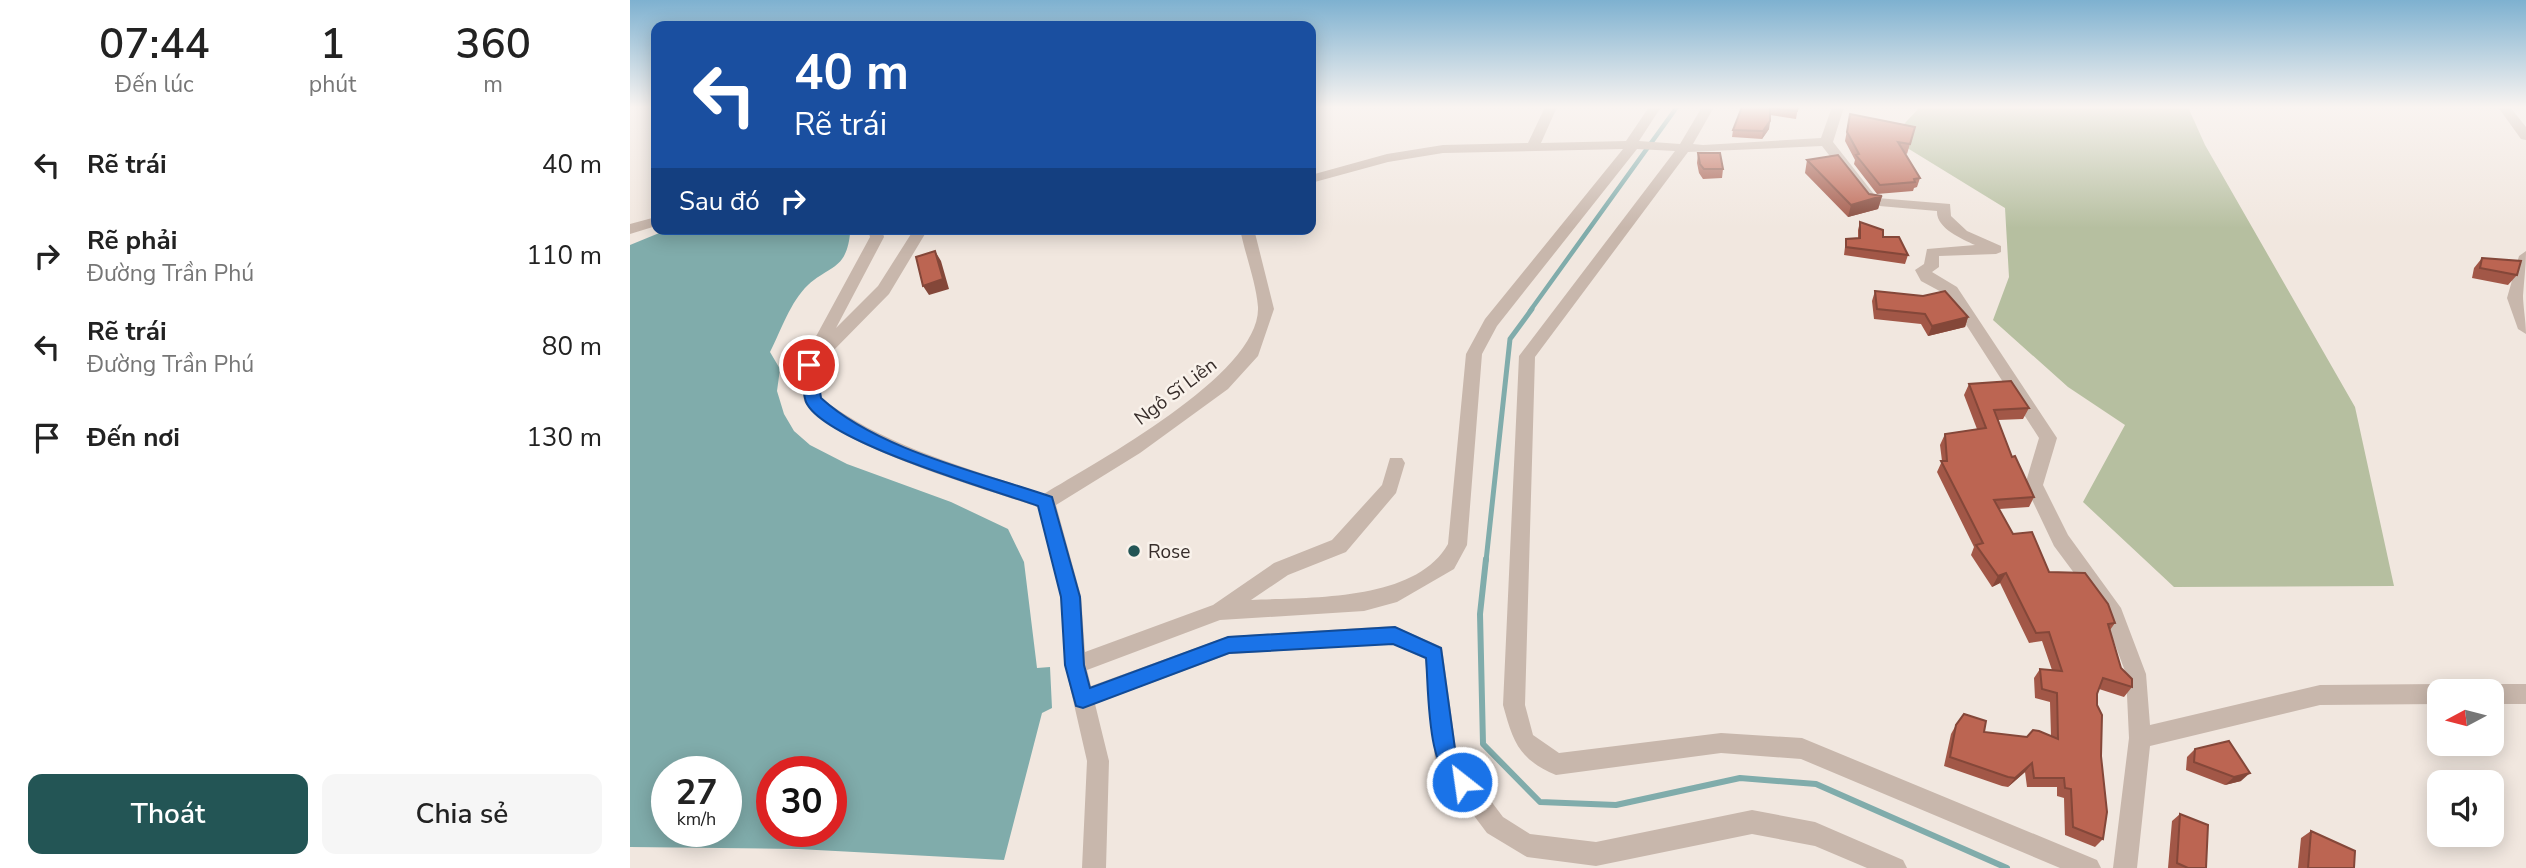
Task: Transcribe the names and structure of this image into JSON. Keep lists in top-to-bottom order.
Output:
{
  "streets": {
    "street": ["Ngô Sĩ Liên"]
  },
  "places": ["Rose"],
  "north": "left",
  "page": {
    "eta": [
      "07:44",
      "Đến lúc",
      "1",
      "phút",
      "360",
      "m"
    ],
    "turn": ["40 m", "Rẽ trái"],
    "list": [
      {
        "name": "Rẽ trái",
        "value": "40 m"
      },
      {
        "name": "Rẽ phải",
        "note": "Đường Trần Phú",
        "value": "110 m"
      },
      {
        "name": "Rẽ trái",
        "note": "Đường Trần Phú",
        "value": "80 m"
      },
      {
        "name": "Đến nơi",
        "value": "130 m"
      }
    ],
    "then": "Sau đó",
    "speed": "27 km/h",
    "limit": "30",
    "buttons": ["Thoát", "Chia sẻ"]
  }
}
